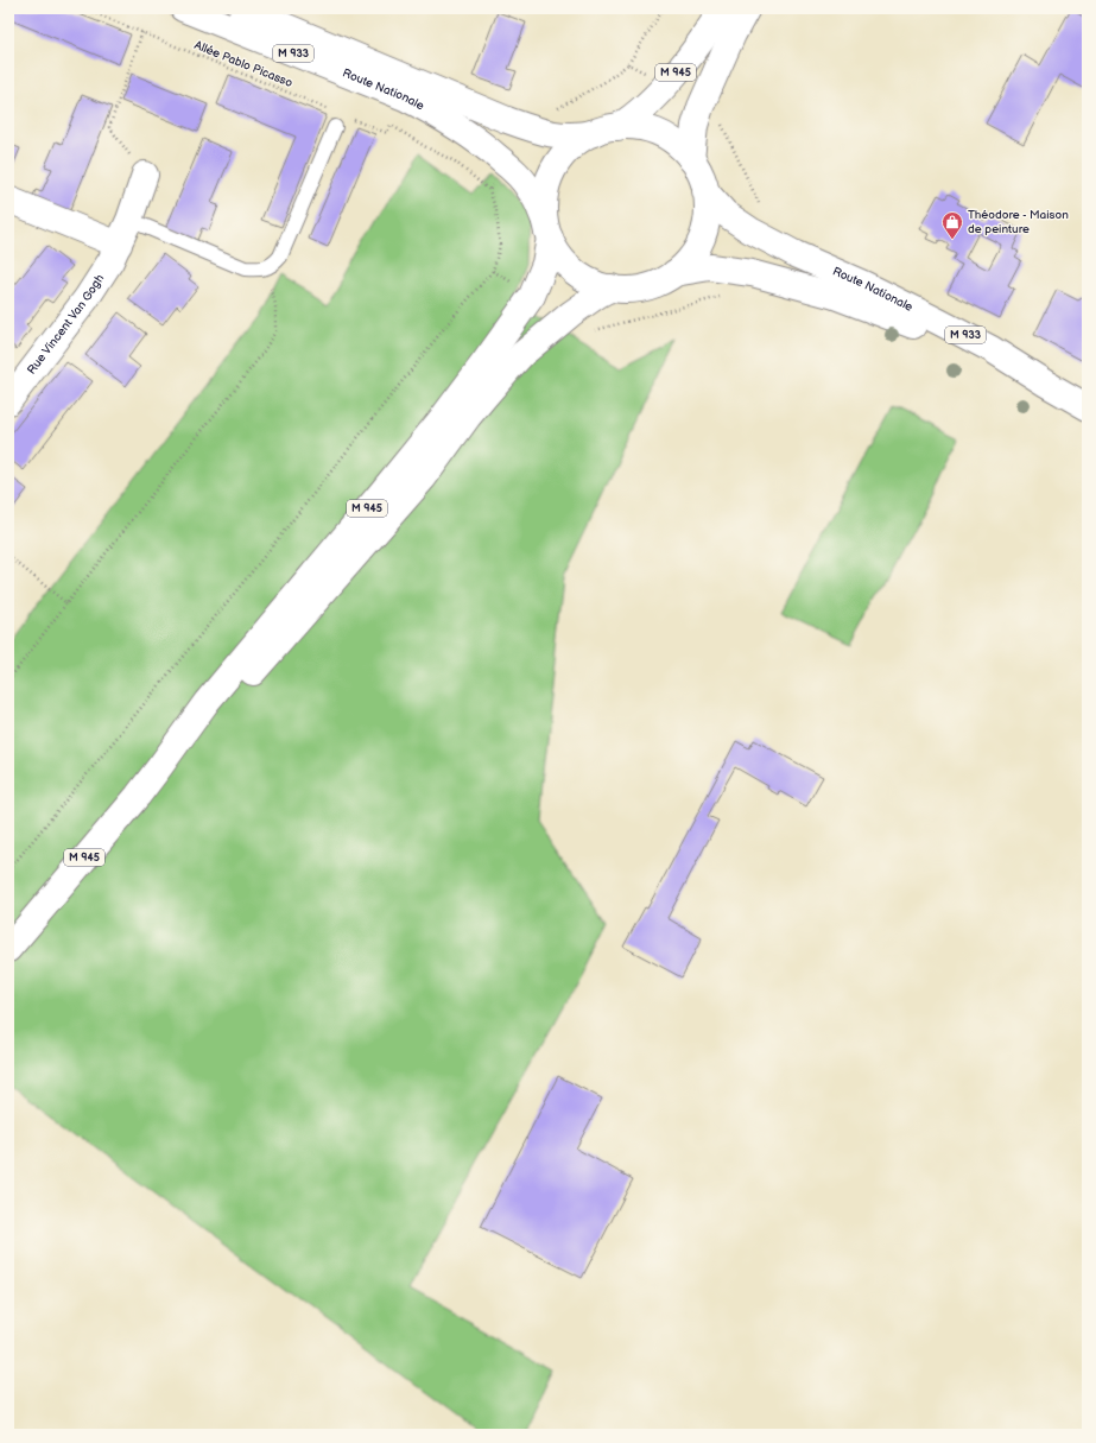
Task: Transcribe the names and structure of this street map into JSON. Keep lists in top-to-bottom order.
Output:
{
  "streets": {
    "main road": [
      "M 933",
      "M 945",
      "Route Nationale",
      "Rue Vincent Van Gogh"
    ],
    "path": ["Allée Pablo Picasso"]
  },
  "crossings": [
    ["M 945", "Route Nationale"]
  ],
  "places": {
    "shop": ["Théodore - Maison de peinture"]
  }
}
